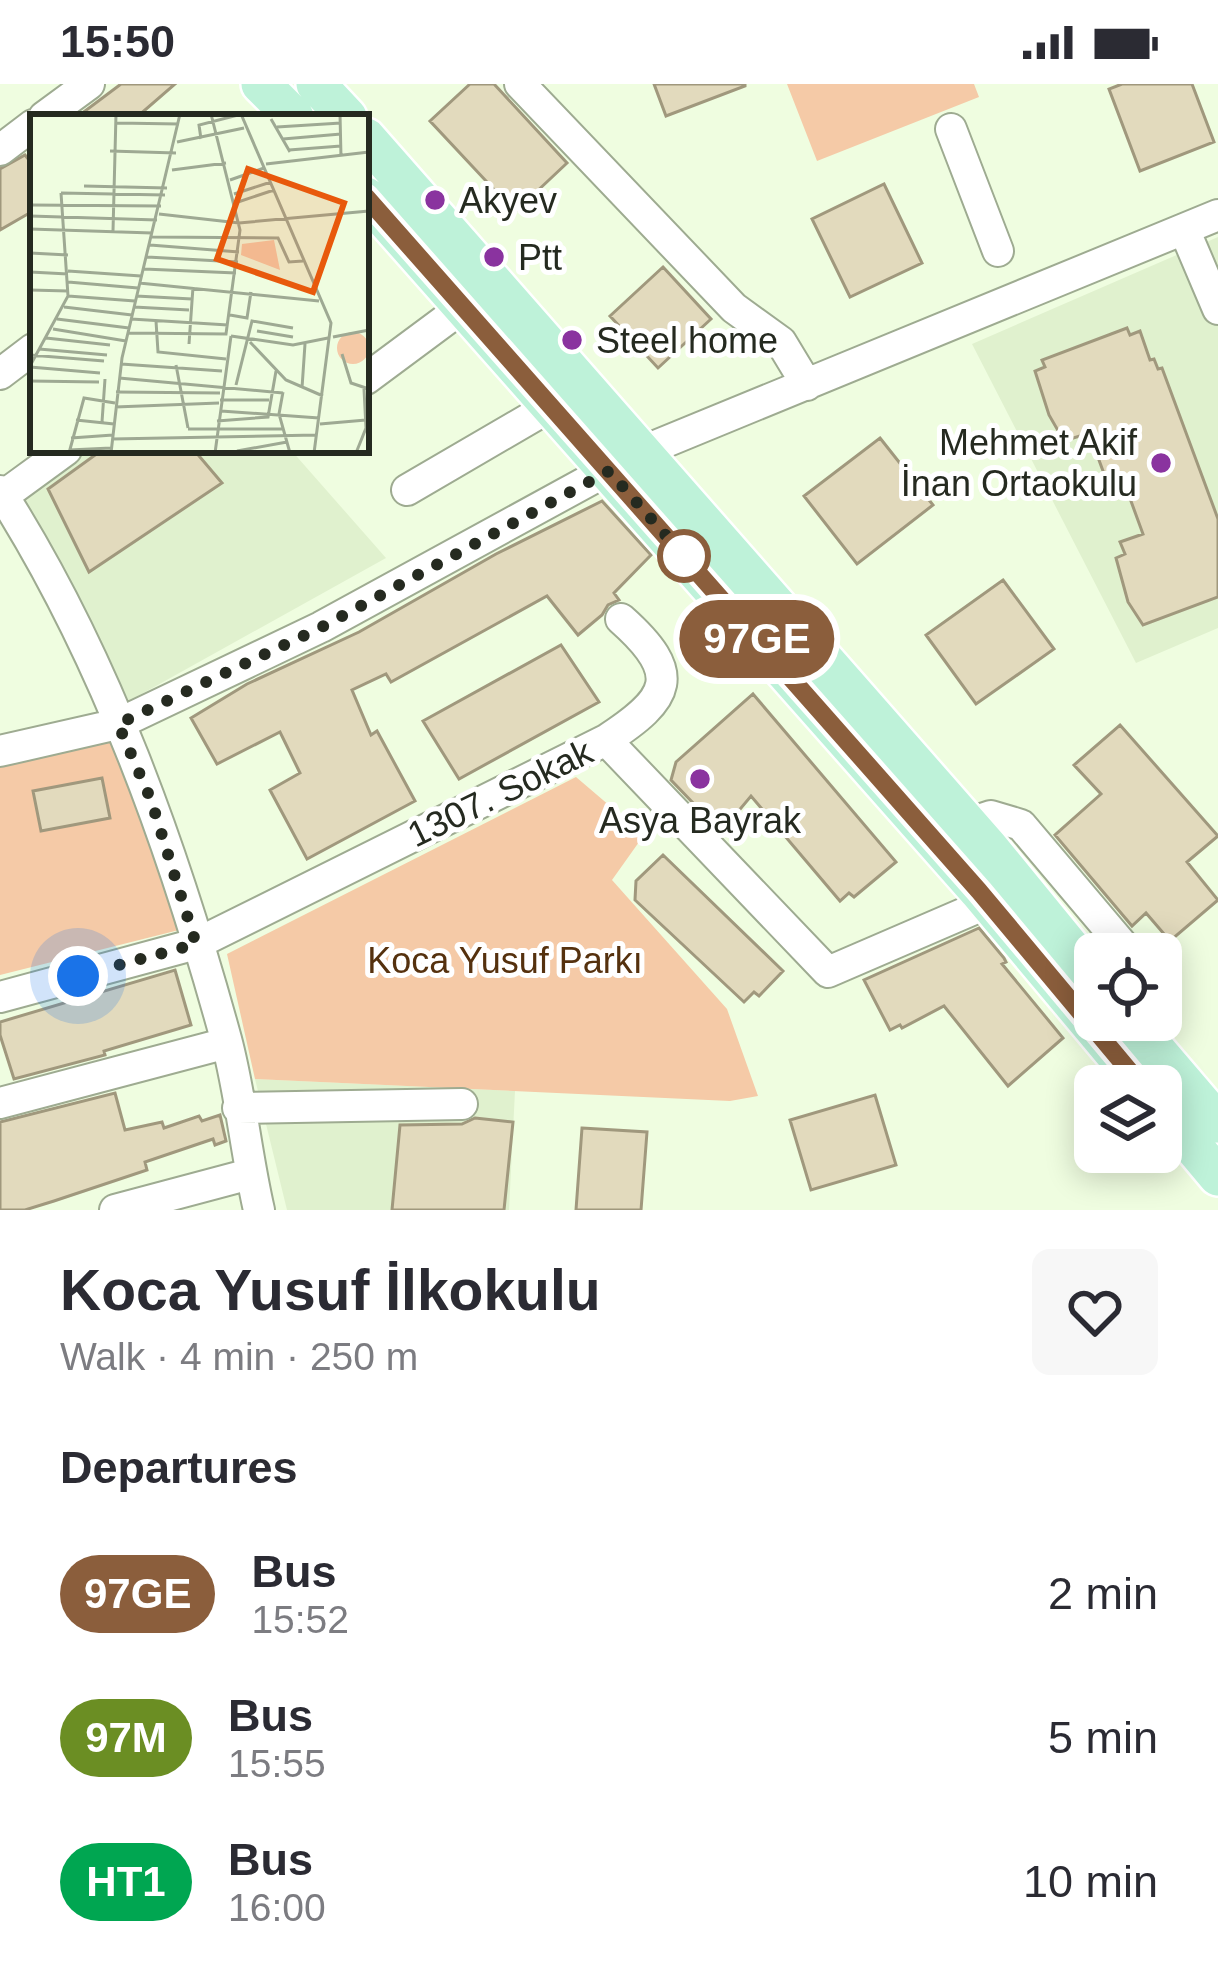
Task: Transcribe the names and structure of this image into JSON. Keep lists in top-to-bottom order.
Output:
{
  "streets": {
    "street": ["1307. Sokak"]
  },
  "parks": ["Koca Yusuf Parkı"],
  "places": [
    "Akyev",
    "Ptt",
    "Steel home",
    "Mehmet Akif İnan Ortaokulu",
    "Asya Bayrak"
  ],
  "lines": ["bus line 97GE"],
  "page": {
    "status": "15:50",
    "on_map": "97GE",
    "heading": [
      ["Koca Yusuf İlkokulu", "Walk · 4 min · 250 m"],
      "Departures"
    ],
    "list": [
      {
        "mark": "97GE",
        "name": "Bus",
        "note": "15:52",
        "value": "2 min"
      },
      {
        "mark": "97M",
        "name": "Bus",
        "note": "15:55",
        "value": "5 min"
      },
      {
        "mark": "HT1",
        "name": "Bus",
        "note": "16:00",
        "value": "10 min"
      }
    ]
  }
}
